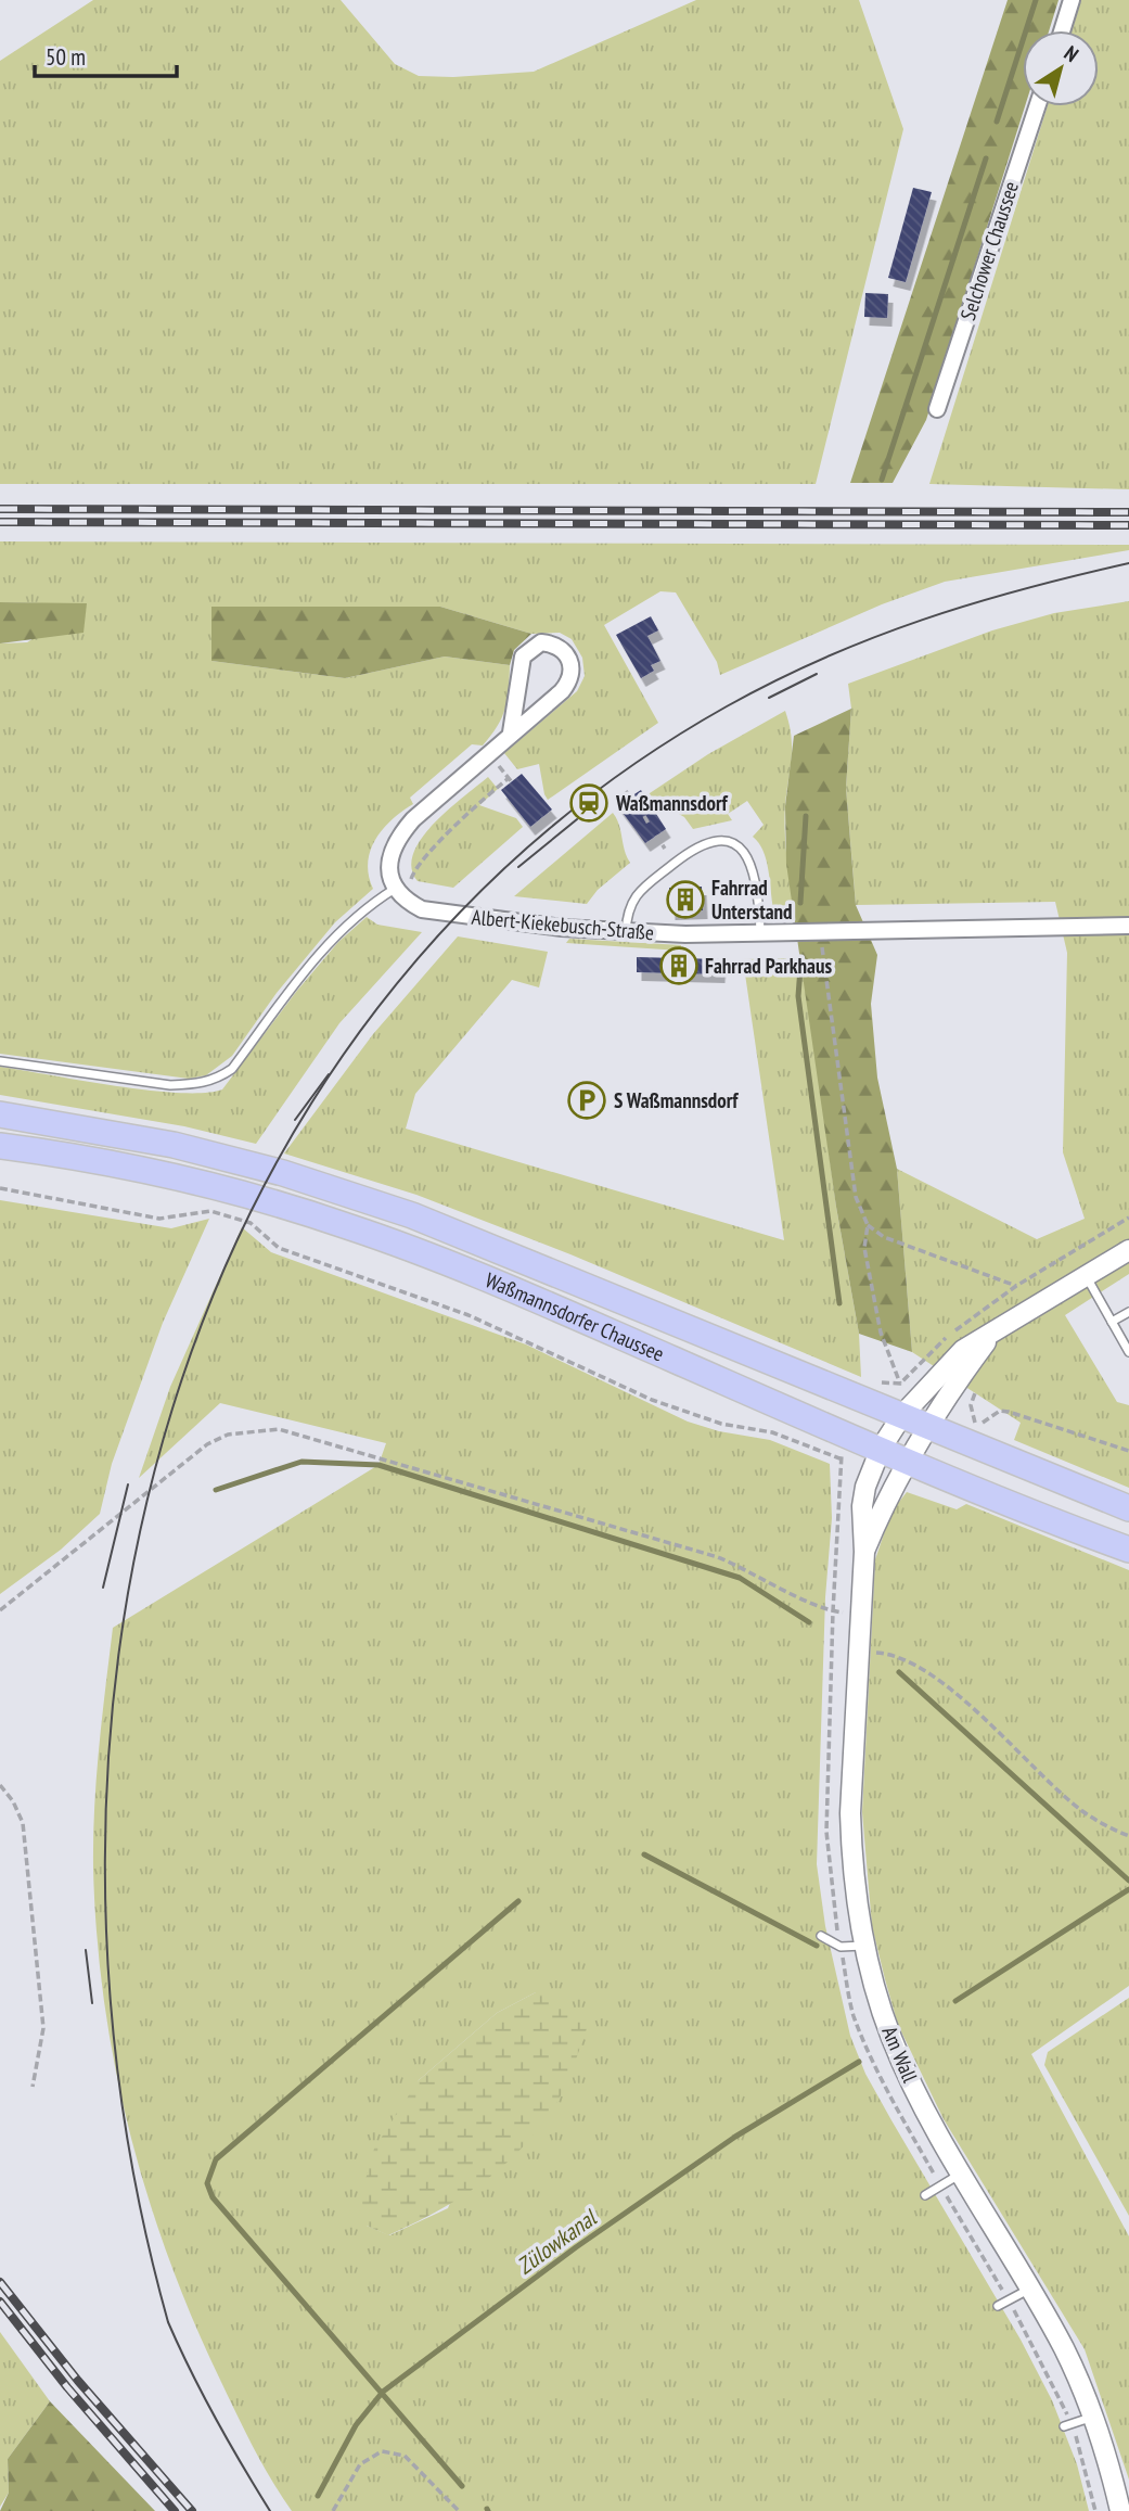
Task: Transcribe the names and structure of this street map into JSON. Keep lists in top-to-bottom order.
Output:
{
  "streets": {
    "main road": ["Waßmannsdorfer Chaussee"],
    "street": ["Selchower Chaussee", "Albert-Kiekebusch-Straße", "Am Wall"]
  },
  "crossings": [
    ["Waßmannsdorfer Chaussee", "Am Wall"]
  ],
  "water": ["Zülowkanal"],
  "places": {
    "station": ["Waßmannsdorf"],
    "building": ["Fahrrad Unterstand", "Fahrrad Parkhaus"],
    "parking": ["S Waßmannsdorf"]
  },
  "scale_bar": "50 m",
  "north": "top right"
}
